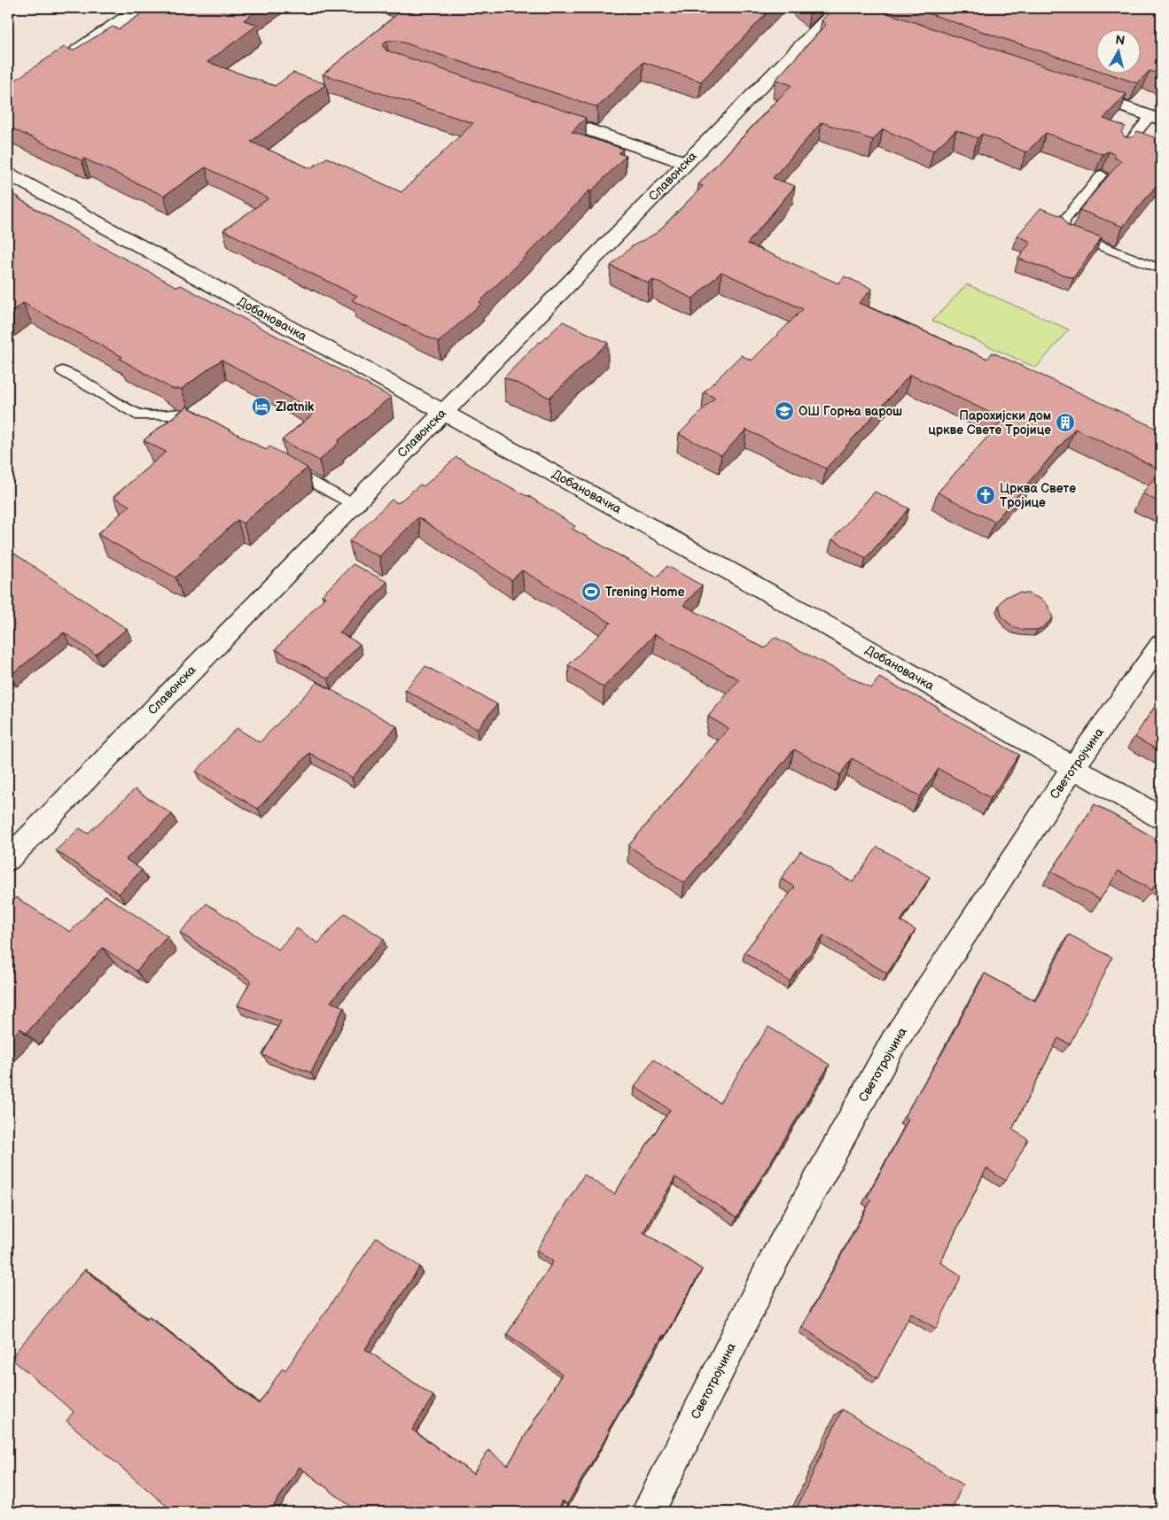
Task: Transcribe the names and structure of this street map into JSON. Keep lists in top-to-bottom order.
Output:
{
  "streets": {
    "street": ["Славонска", "Добановачка", "Светотројчина"]
  },
  "crossings": [
    ["Славонска", "Добановачка"],
    ["Добановачка", "Светотројчина"]
  ],
  "places": {
    "hotel": ["Zlatnik"],
    "school or university": ["ОШ Горња варош"],
    "building": ["Парохијски дом цркве Свете Тројице"],
    "church": ["Црква Свете Тројице"],
    "sports": ["Trening Home"]
  },
  "north": "top"
}
